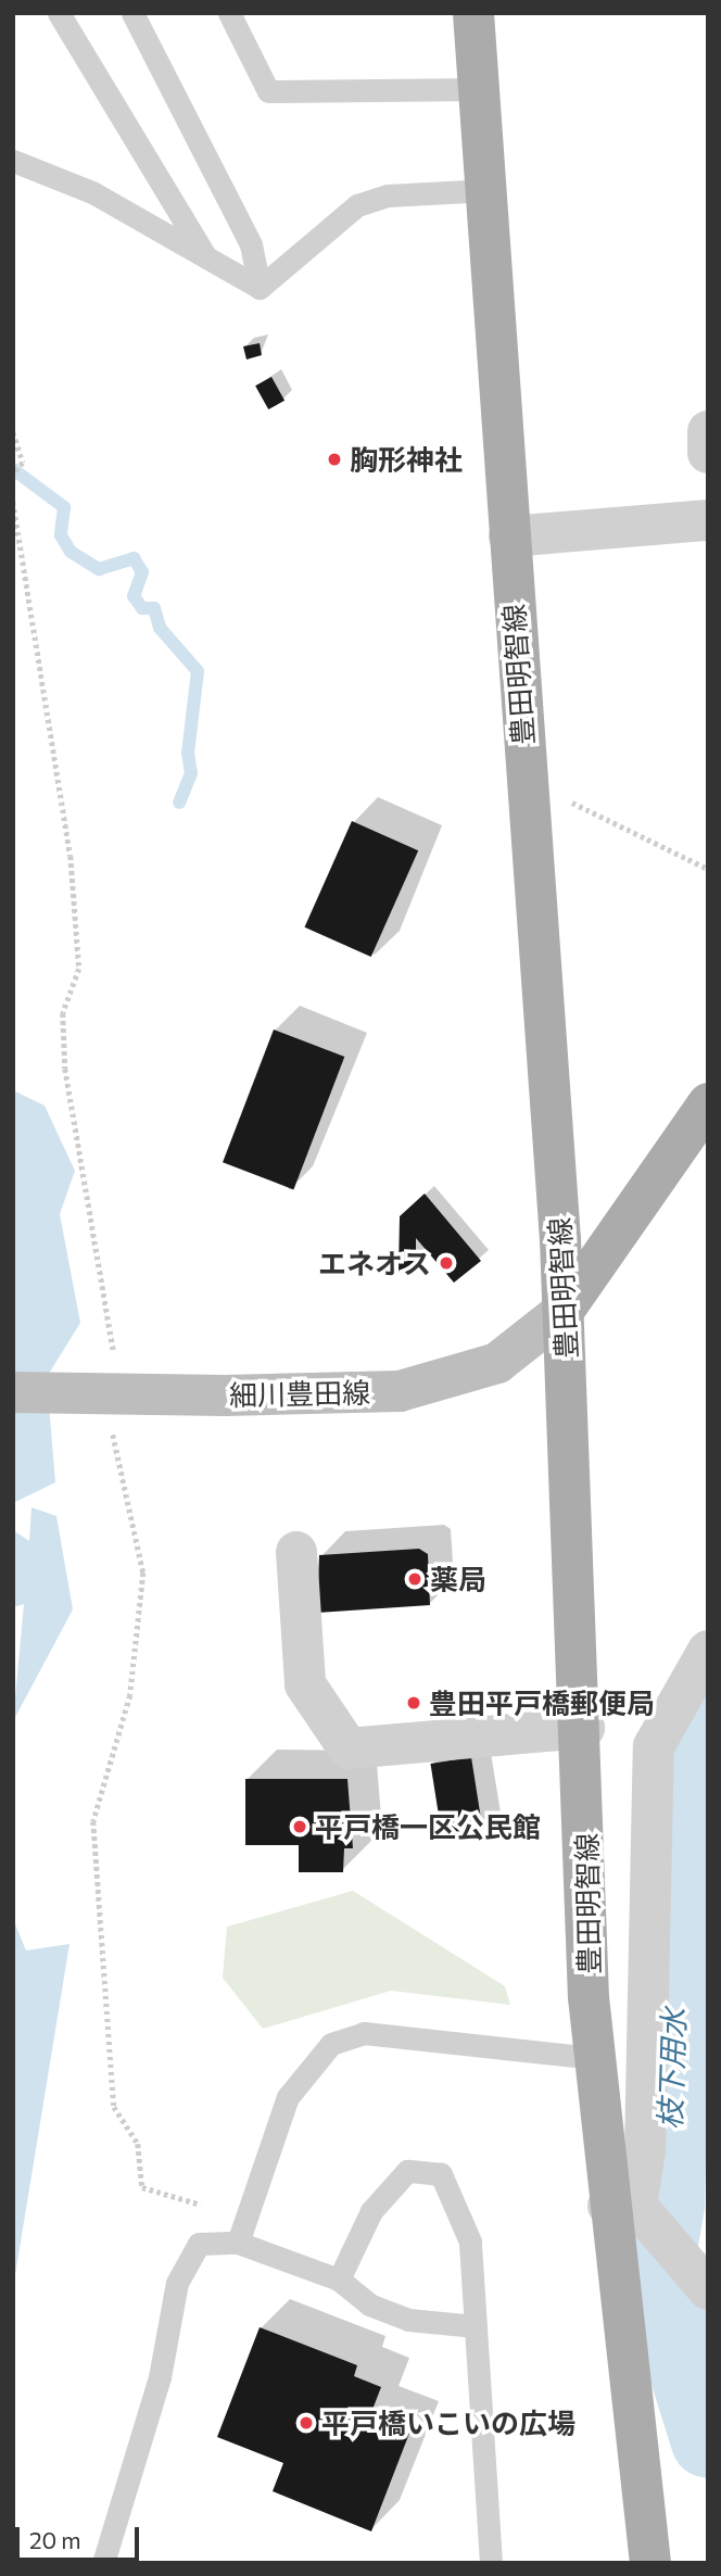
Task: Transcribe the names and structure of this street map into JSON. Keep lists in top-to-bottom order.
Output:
{
  "streets": {
    "main road": ["豊田明智線", "細川豊田線"]
  },
  "crossings": [
    ["豊田明智線", "細川豊田線"]
  ],
  "water": ["枝下用水"],
  "places": [
    "胸形神社",
    "エネオス",
    "薬局",
    "豊田平戸橋郵便局",
    "平戸橋一区公民館",
    "平戸橋いこいの広場"
  ],
  "scale_bar": "20 m"
}
